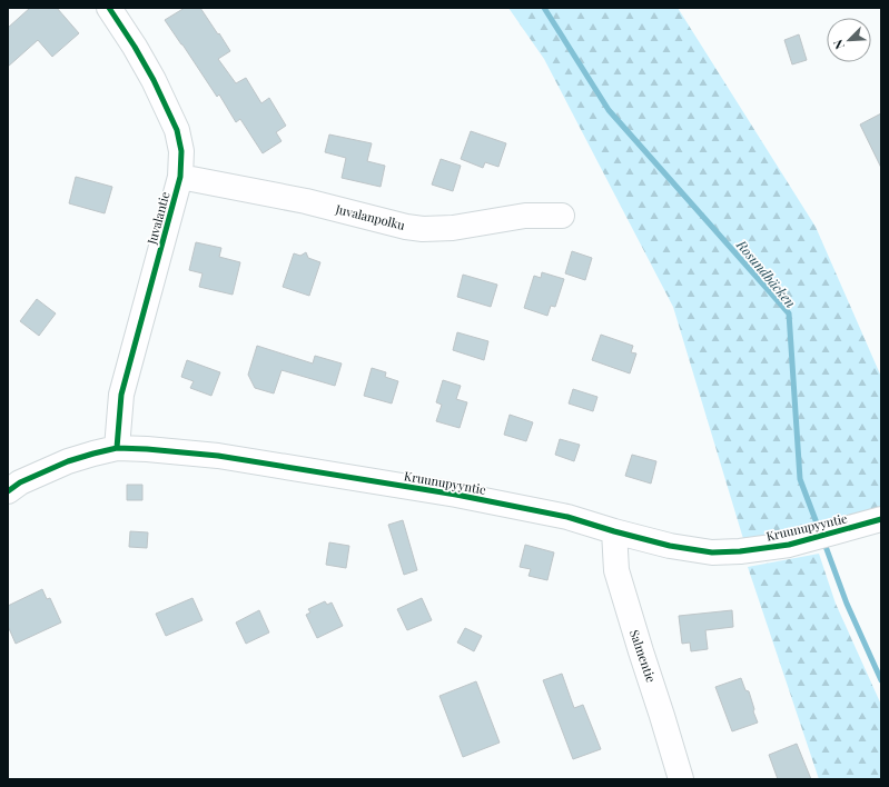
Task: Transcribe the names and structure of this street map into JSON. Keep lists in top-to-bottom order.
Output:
{
  "streets": {
    "street": [
      "Juvalanpolku",
      "Juvalantie",
      "Kruunupyyntie",
      "Salmentie"
    ]
  },
  "crossings": [
    ["Juvalanpolku", "Juvalantie"],
    ["Juvalantie", "Kruunupyyntie"],
    ["Kruunupyyntie", "Salmentie"]
  ],
  "water": ["Rosundbäcken"],
  "north": "bottom left"
}
